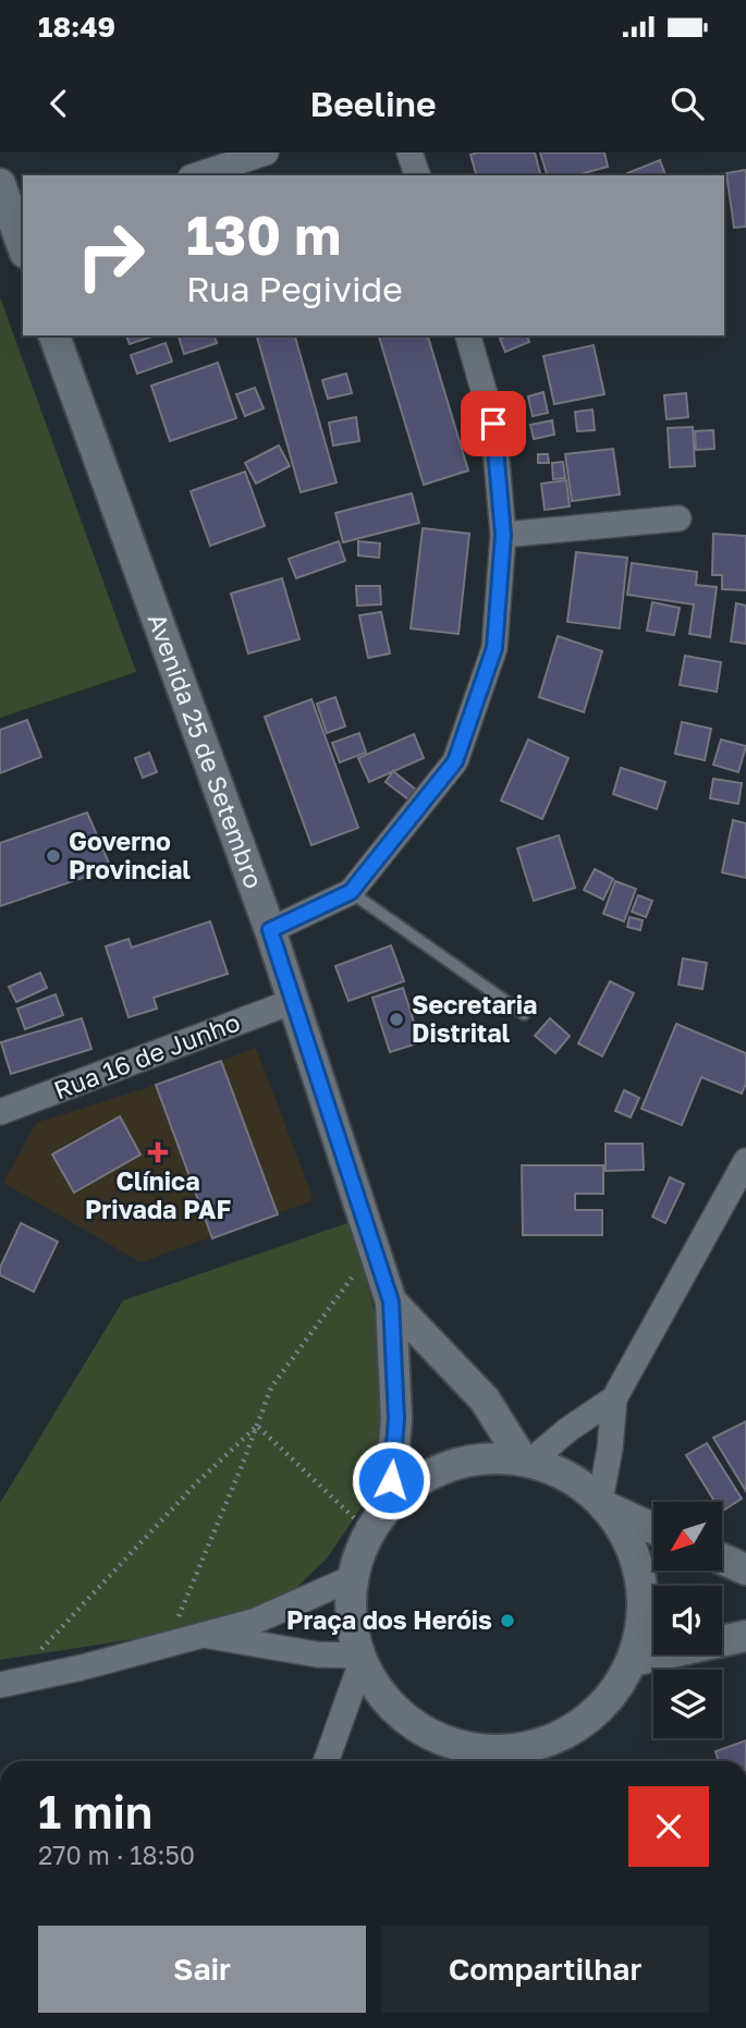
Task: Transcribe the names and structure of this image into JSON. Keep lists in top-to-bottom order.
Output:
{
  "streets": {
    "street": ["Avenida 25 de Setembro", "Rua 16 de Junho"]
  },
  "crossings": [
    ["Avenida 25 de Setembro", "Rua 16 de Junho"]
  ],
  "places": {
    "other": ["Governo Provincial", "Secretaria Distrital", "Praça dos Heróis"],
    "health": ["Clínica Privada PAF"]
  },
  "north": "bottom left",
  "page": {
    "status": "18:49",
    "header": "Beeline",
    "turn": ["130 m", "Rua Pegivide"],
    "heading": ["1 min", "270 m · 18:50"],
    "buttons": ["Sair", "Compartilhar"]
  }
}
